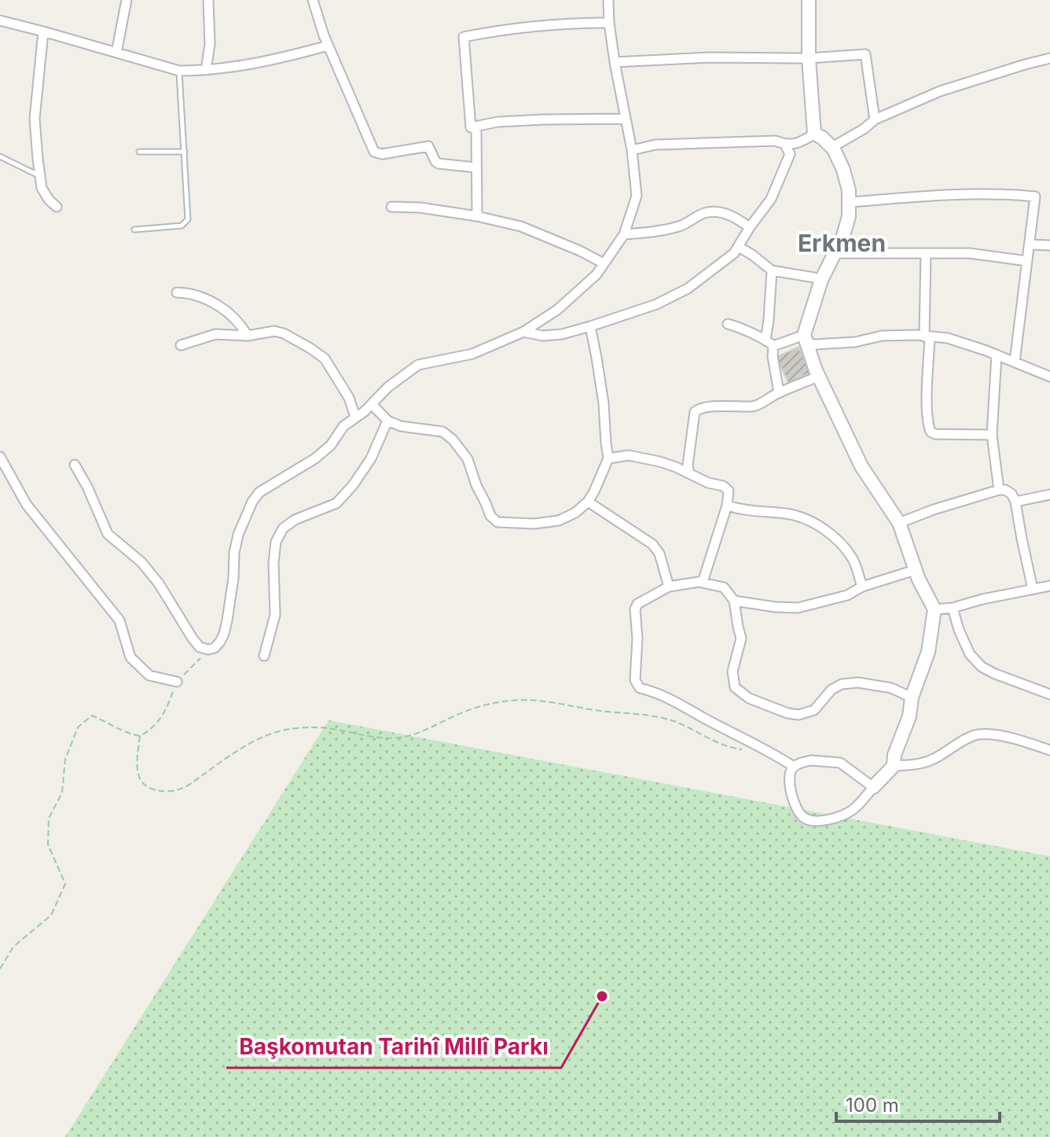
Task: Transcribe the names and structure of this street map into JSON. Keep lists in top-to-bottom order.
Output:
{
  "districts": ["Erkmen"],
  "places": ["Başkomutan Tarihî Millî Parkı"],
  "scale_bar": "100 m"
}
